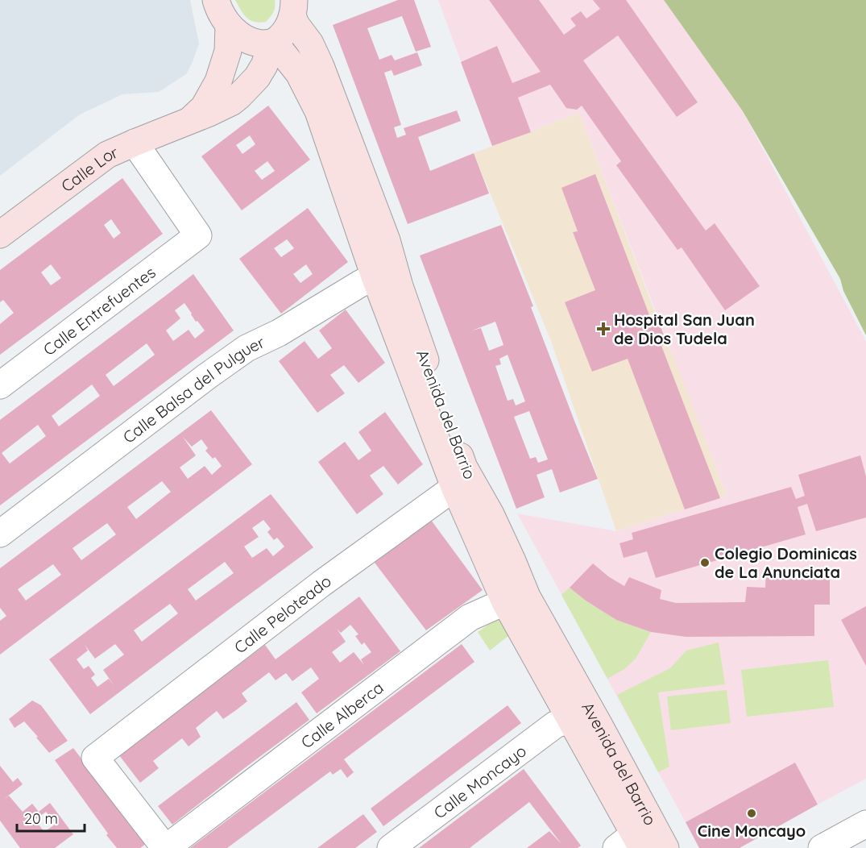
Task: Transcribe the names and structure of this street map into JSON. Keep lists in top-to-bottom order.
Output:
{
  "streets": {
    "street": [
      "Calle Lor",
      "Calle Entrefuentes",
      "Calle Balsa del Pulguer",
      "Avenida del Barrio",
      "Calle Peloteado",
      "Calle Alberca",
      "Calle Moncayo"
    ]
  },
  "crossings": [
    ["Calle Lor", "Calle Entrefuentes"],
    ["Calle Lor", "Avenida del Barrio"],
    ["Calle Balsa del Pulguer", "Avenida del Barrio"],
    ["Avenida del Barrio", "Calle Peloteado"],
    ["Avenida del Barrio", "Calle Alberca"],
    ["Avenida del Barrio", "Calle Moncayo"],
    ["Calle Peloteado", "Calle Alberca"]
  ],
  "places": {
    "health": ["Hospital San Juan de Dios Tudela"],
    "other": ["Colegio Dominicas de La Anunciata", "Cine Moncayo"]
  },
  "scale_bar": "20 m"
}
